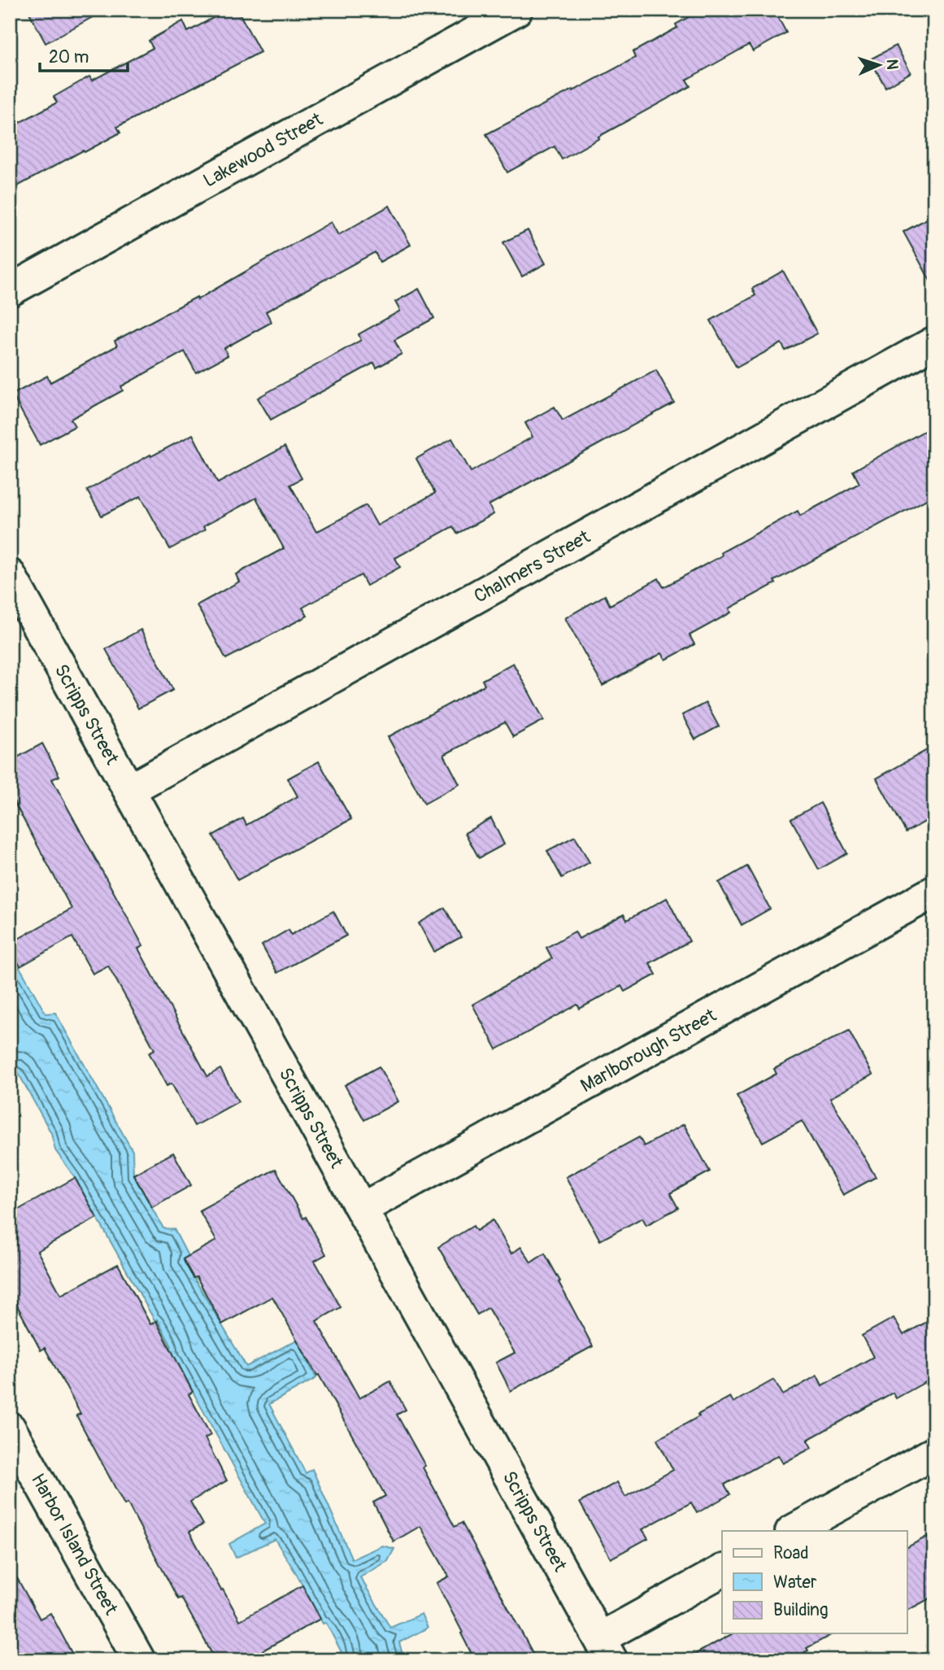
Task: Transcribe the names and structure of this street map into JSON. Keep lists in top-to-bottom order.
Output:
{
  "streets": {
    "street": [
      "Lakewood Street",
      "Chalmers Street",
      "Scripps Street",
      "Marlborough Street",
      "Harbor Island Street"
    ]
  },
  "crossings": [
    ["Chalmers Street", "Scripps Street"],
    ["Scripps Street", "Marlborough Street"]
  ],
  "legend": ["Road", "Water", "Building"],
  "scale_bar": "20 m",
  "north": "right"
}
